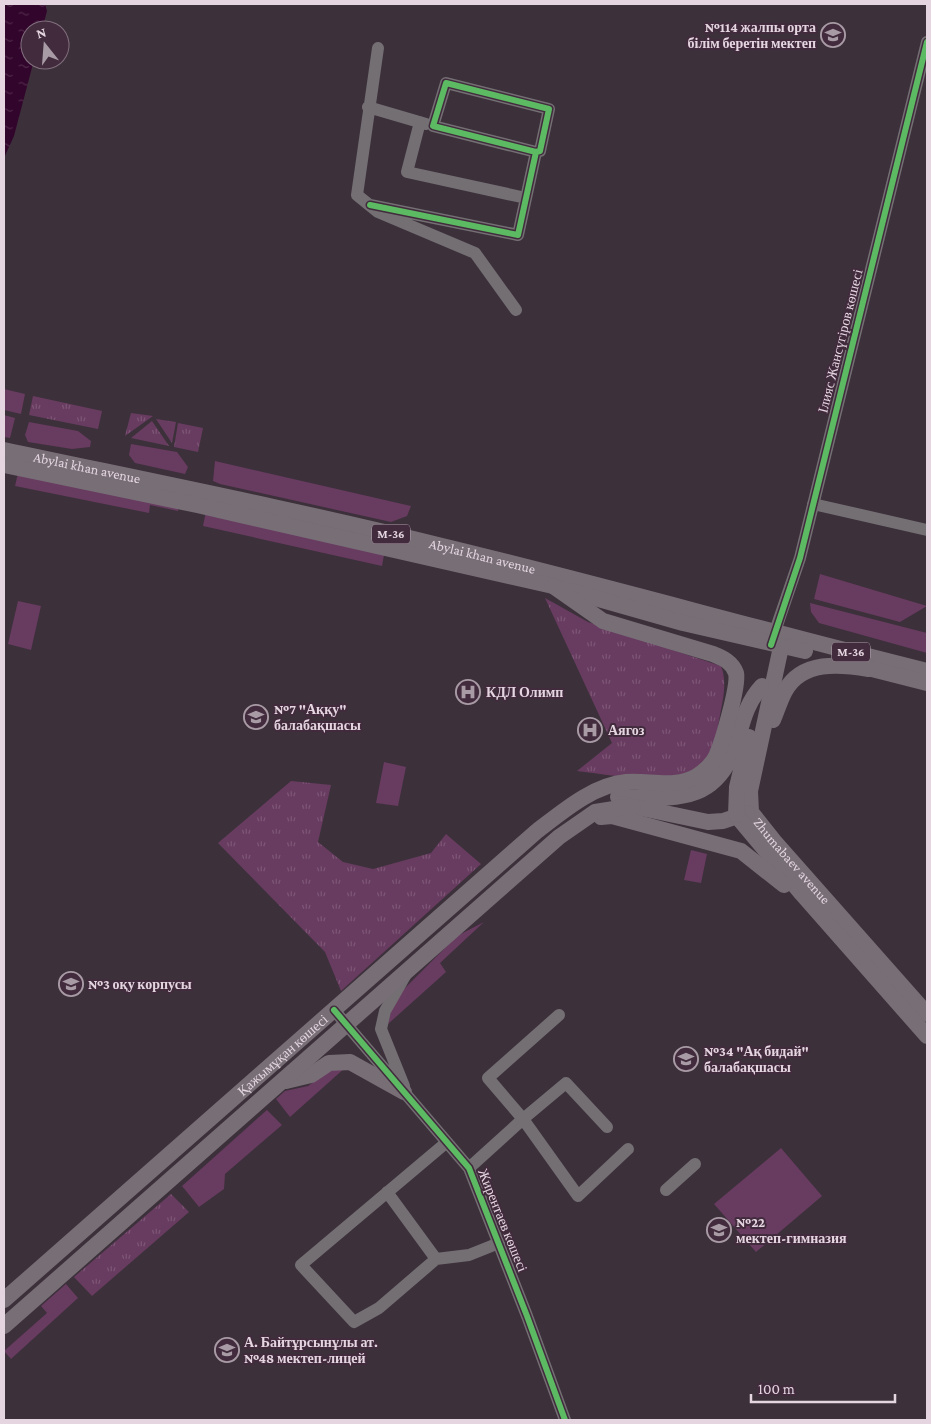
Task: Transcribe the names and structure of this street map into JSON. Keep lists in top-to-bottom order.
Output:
{
  "streets": {
    "main road": [
      "Abylai khan avenue",
      "M-36",
      "Zhumabaev avenue",
      "Қажымұқан көшесі"
    ],
    "street": ["Ілияс Жансүгіров көшесі", "Жирентаев көшесі"]
  },
  "crossings": [
    ["Ілияс Жансүгіров көшесі", "Abylai khan avenue"],
    ["Ілияс Жансүгіров көшесі", "Zhumabaev avenue"],
    ["Abylai khan avenue", "Zhumabaev avenue"],
    ["Abylai khan avenue", "Қажымұқан көшесі"],
    ["Қажымұқан көшесі", "Жирентаев көшесі"]
  ],
  "places": {
    "school or university": [
      "№114 жалпы орта білім беретін мектеп",
      "№7 \"Аққу\" балабақшасы",
      "№3 оқу корпусы",
      "№34 \"Ақ бидай\" балабақшасы",
      "№22 мектеп-гимназия",
      "А. Байтұрсынұлы ат. №48 мектеп-лицей"
    ],
    "hospital": ["КДЛ Олимп", "Аягоз"]
  },
  "scale_bar": "100 m",
  "north": "top"
}
